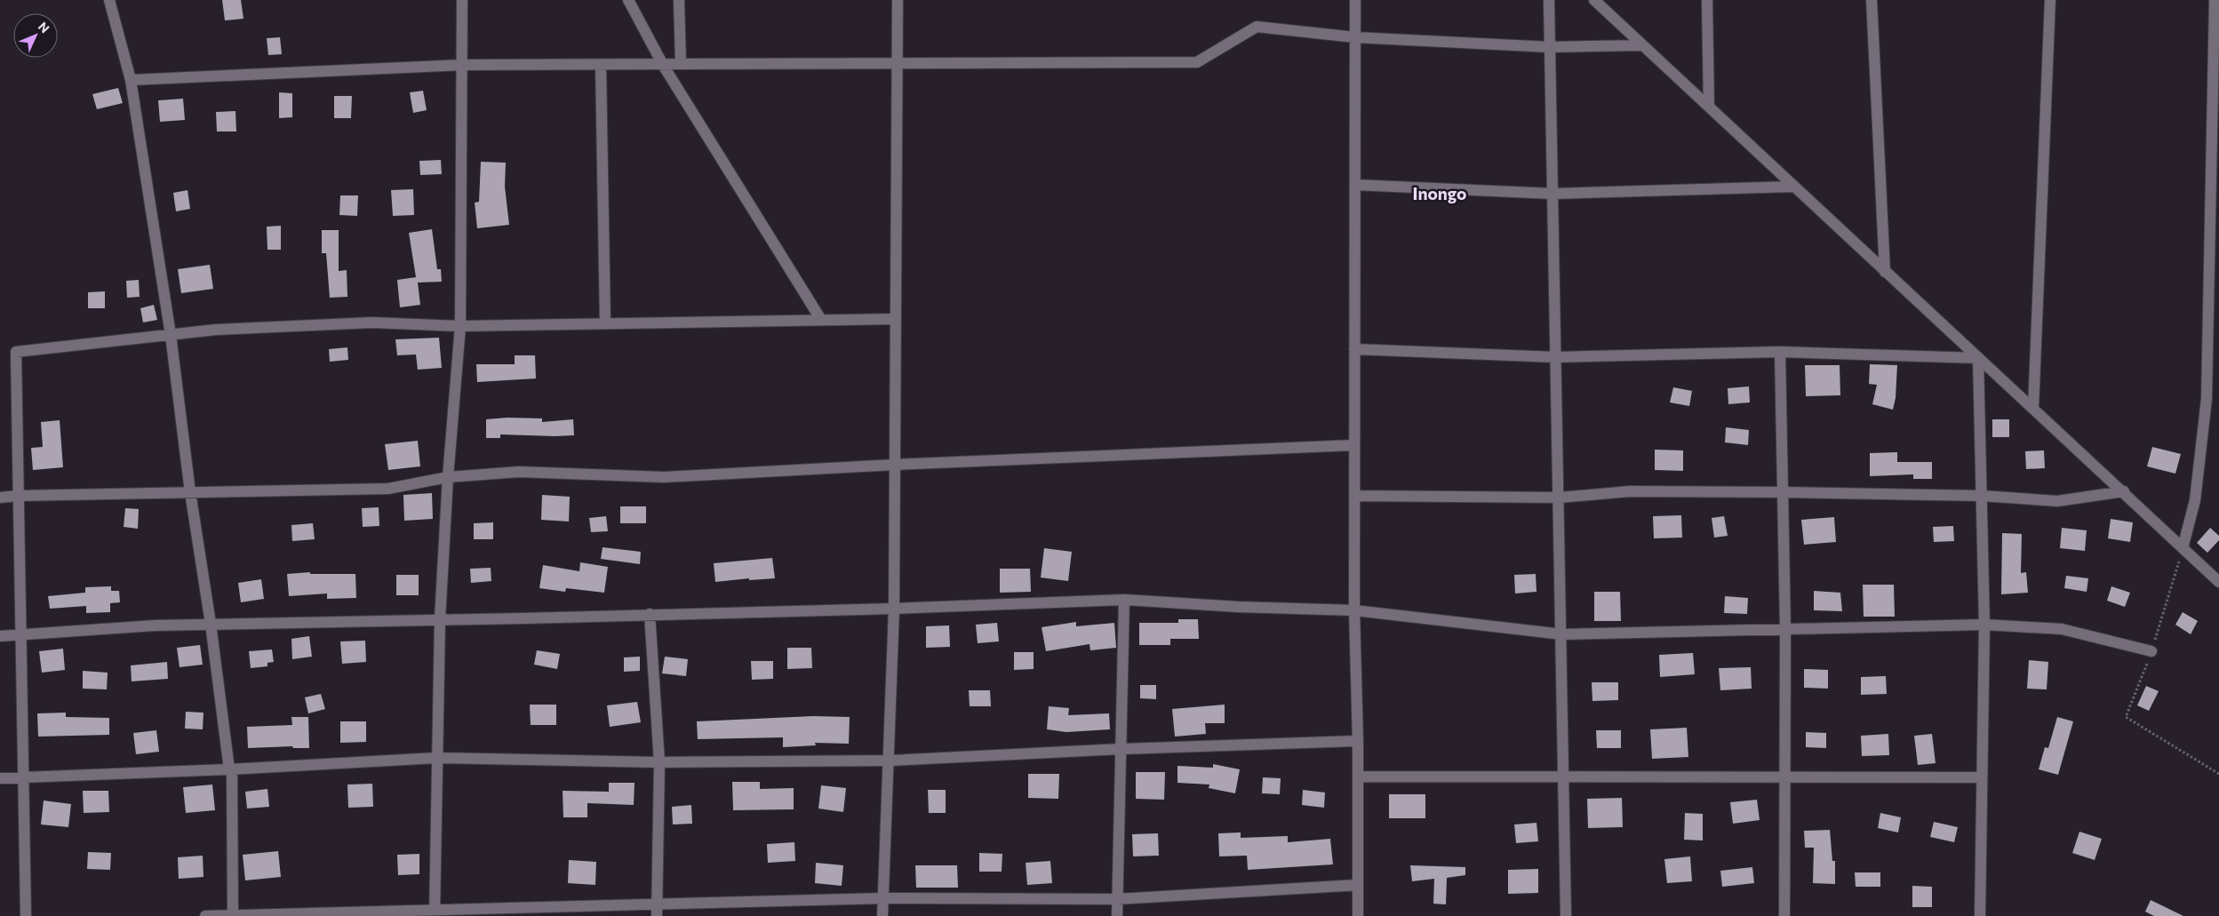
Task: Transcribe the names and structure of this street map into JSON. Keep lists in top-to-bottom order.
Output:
{
  "districts": ["Inongo"],
  "north": "top right"
}
